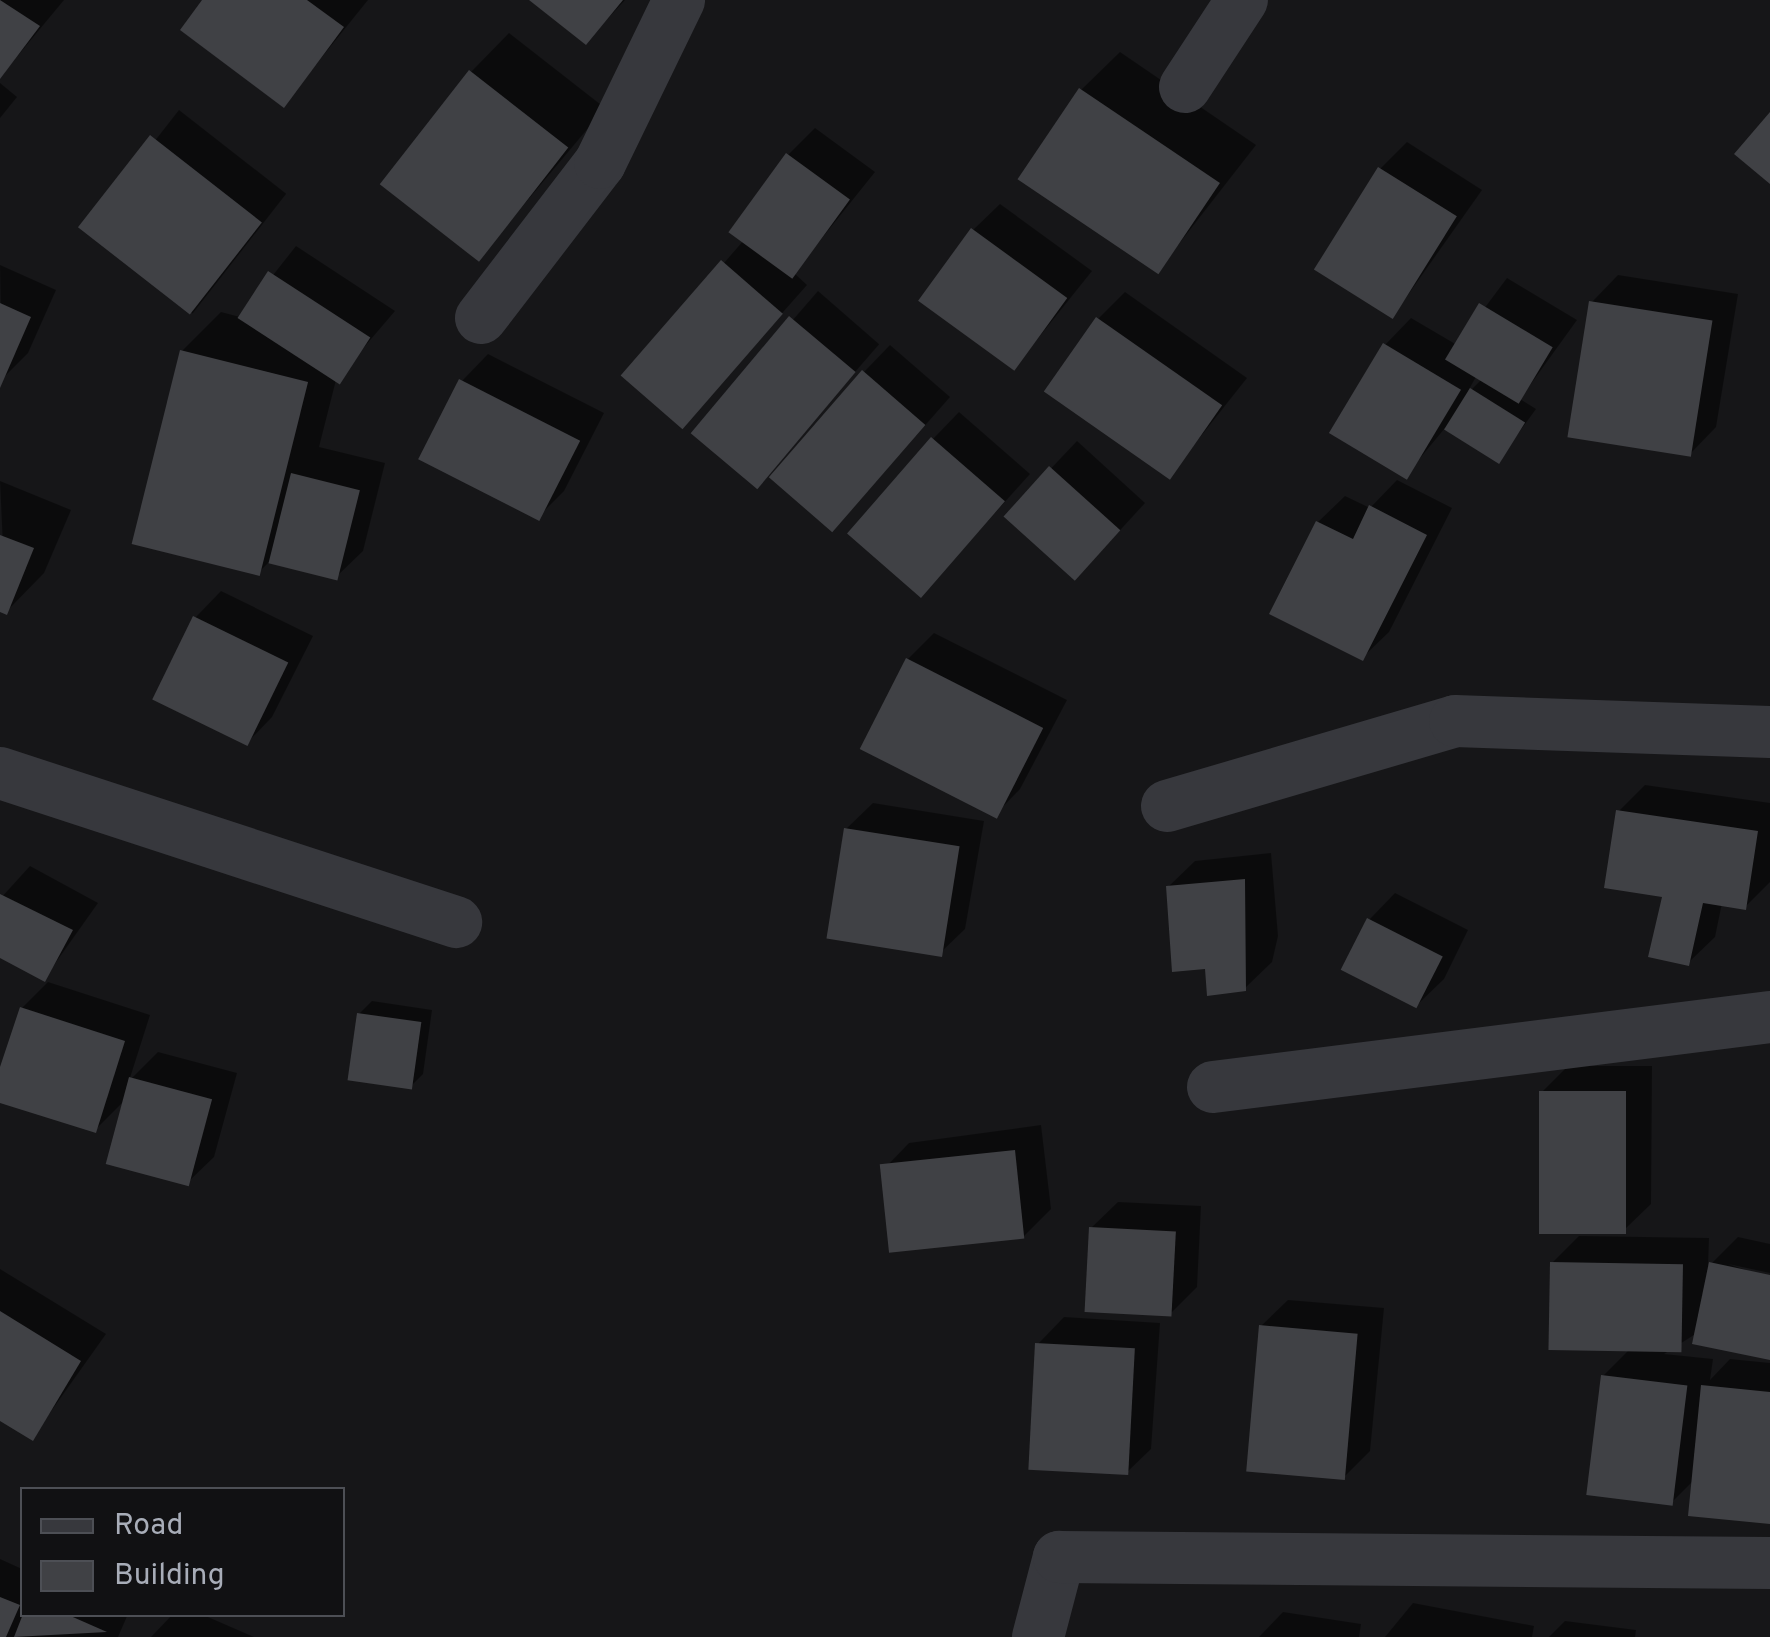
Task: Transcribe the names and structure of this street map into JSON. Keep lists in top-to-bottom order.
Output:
{
  "legend": ["Road", "Building"]
}
